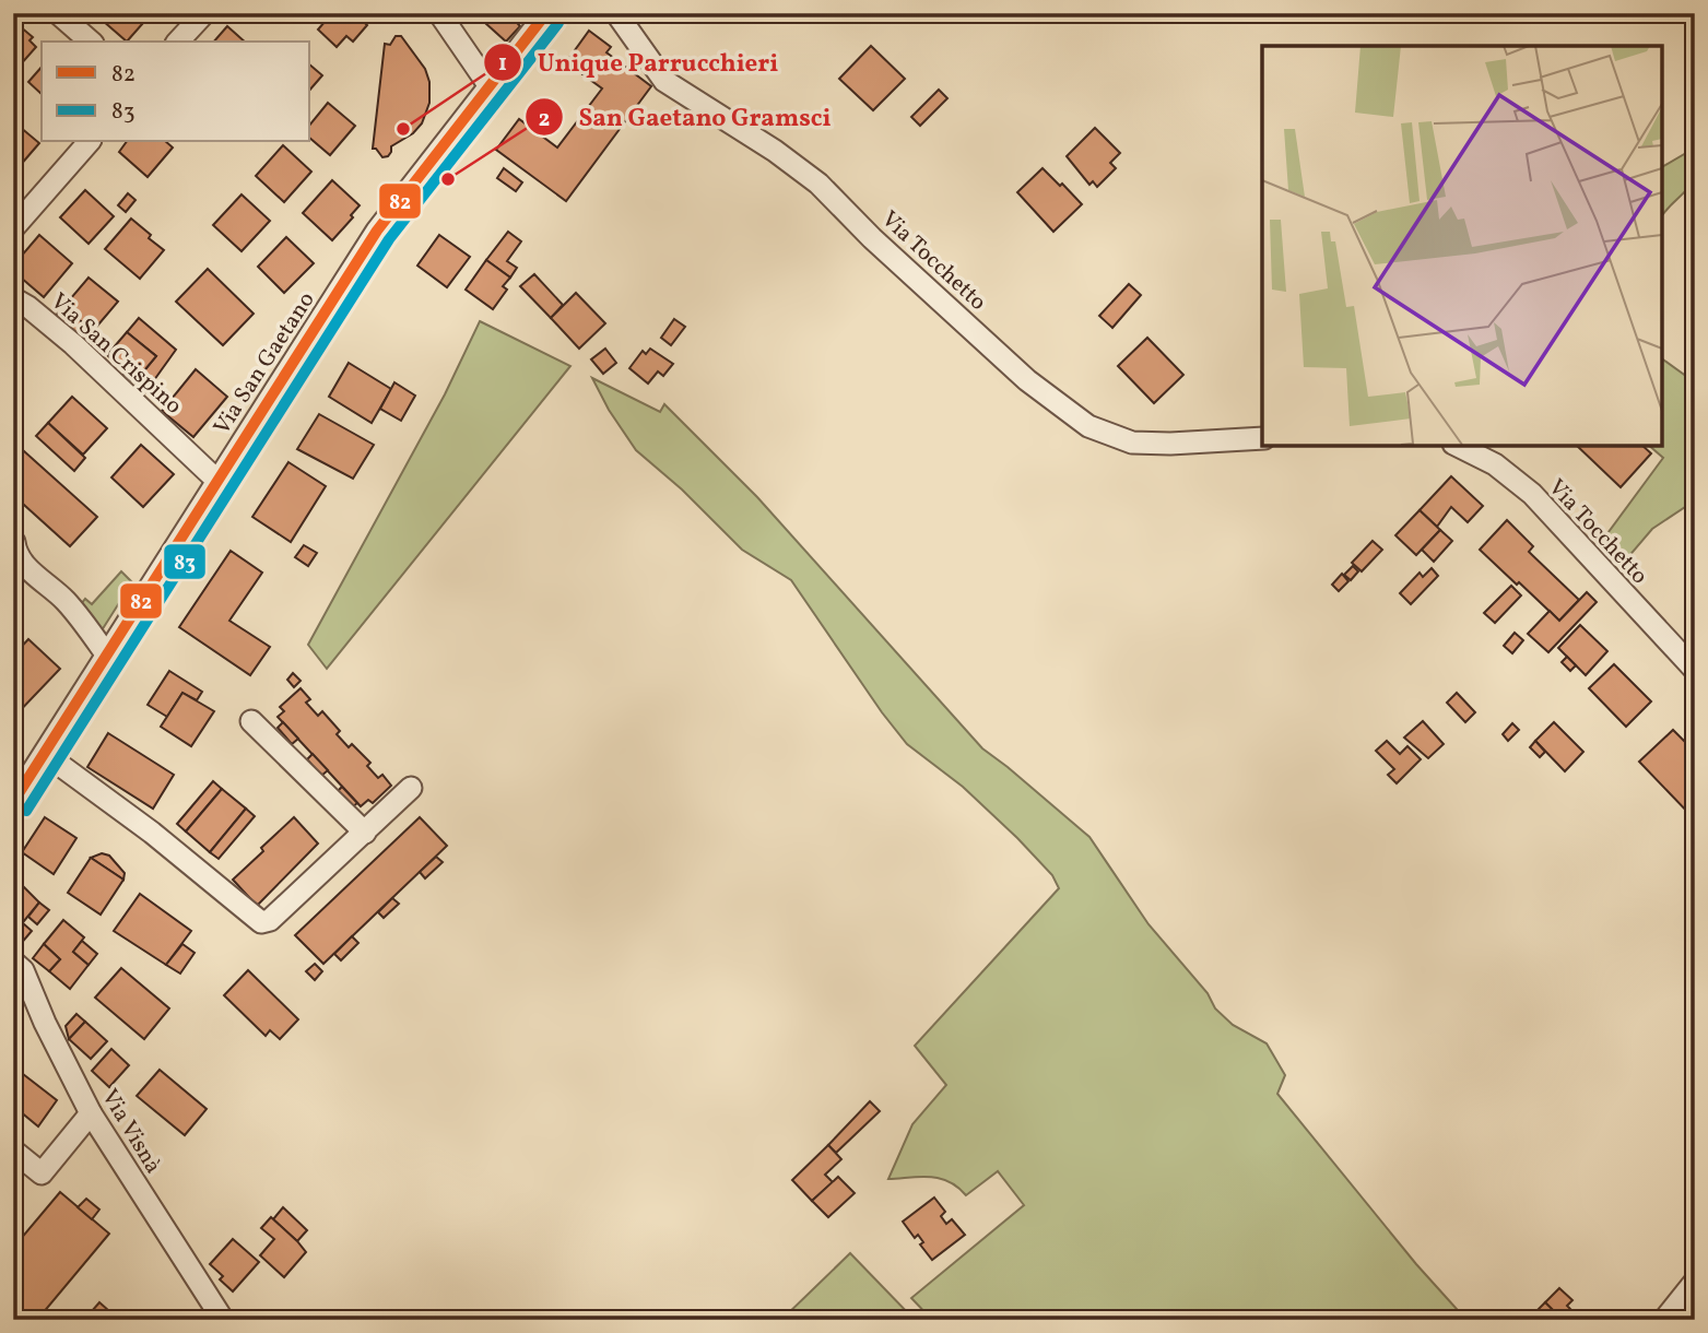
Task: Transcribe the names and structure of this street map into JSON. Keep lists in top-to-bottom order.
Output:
{
  "streets": {
    "street": [
      "Via Tocchetto",
      "Via San Crispino",
      "Via San Gaetano",
      "Via Visnà"
    ]
  },
  "crossings": [
    ["Via San Crispino", "Via San Gaetano"]
  ],
  "places": ["Unique Parrucchieri", "San Gaetano Gramsci"],
  "lines": ["transit line 82", "transit line 83"],
  "legend": ["82", "83"]
}
